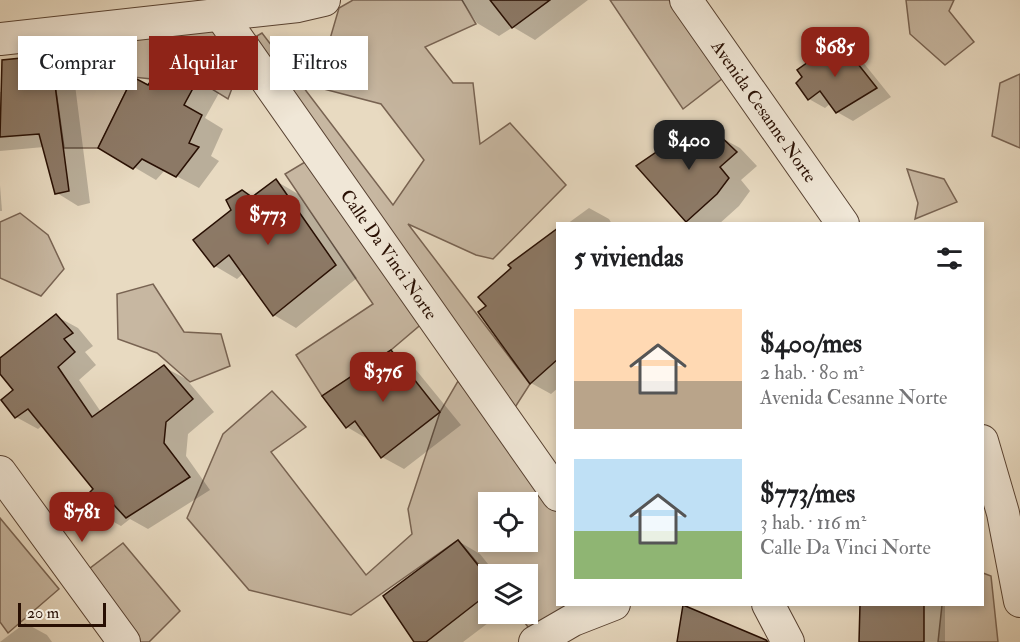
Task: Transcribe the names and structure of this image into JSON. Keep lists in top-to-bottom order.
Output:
{
  "streets": {
    "street": ["Avenida Cesanne Norte", "Calle Da Vinci Norte"]
  },
  "scale_bar": "20 m",
  "page": {
    "price": [
      "$685",
      "$400",
      "$773",
      "$376",
      "$781"
    ],
    "chip": ["Comprar", "Alquilar", "Filtros"],
    "heading": "5 viviendas",
    "list": [
      {
        "name": "$400/mes",
        "note": "2 hab. · 80 m² · Avenida Cesanne Norte"
      },
      {
        "name": "$773/mes",
        "note": "3 hab. · 116 m² · Calle Da Vinci Norte"
      }
    ],
    "scale": "20 m"
  }
}
